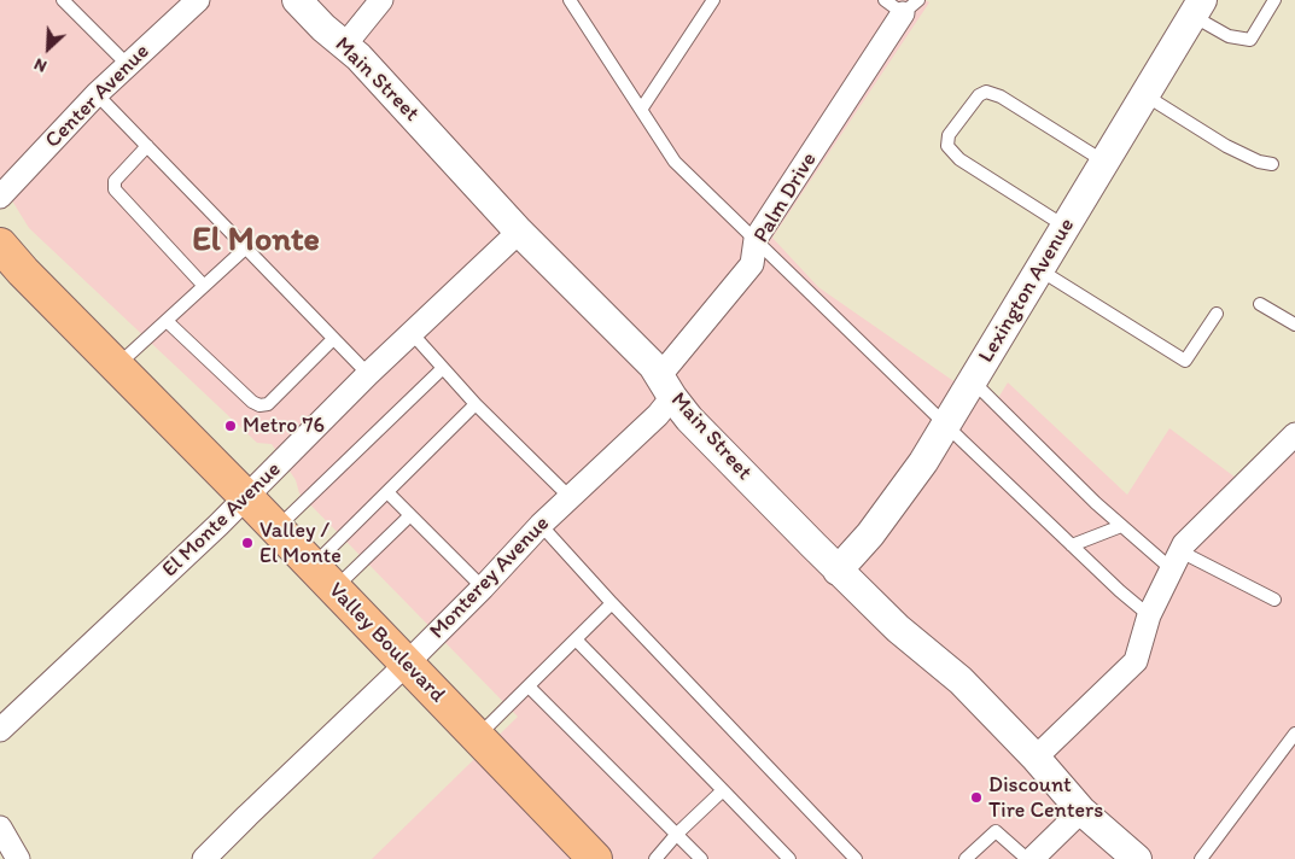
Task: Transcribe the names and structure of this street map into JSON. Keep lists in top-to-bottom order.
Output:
{
  "streets": {
    "main road": ["Valley Boulevard"],
    "street": [
      "Main Street",
      "Center Avenue",
      "Palm Drive",
      "Lexington Avenue",
      "El Monte Avenue",
      "Monterey Avenue"
    ]
  },
  "crossings": [
    ["Main Street", "Palm Drive"],
    ["Main Street", "Lexington Avenue"],
    ["Main Street", "El Monte Avenue"],
    ["Main Street", "Monterey Avenue"],
    ["Palm Drive", "Monterey Avenue"],
    ["El Monte Avenue", "Valley Boulevard"],
    ["Monterey Avenue", "Valley Boulevard"]
  ],
  "districts": ["El Monte"],
  "places": ["Metro 76", "Valley / El Monte", "Discount Tire Centers"],
  "north": "bottom left"
}
